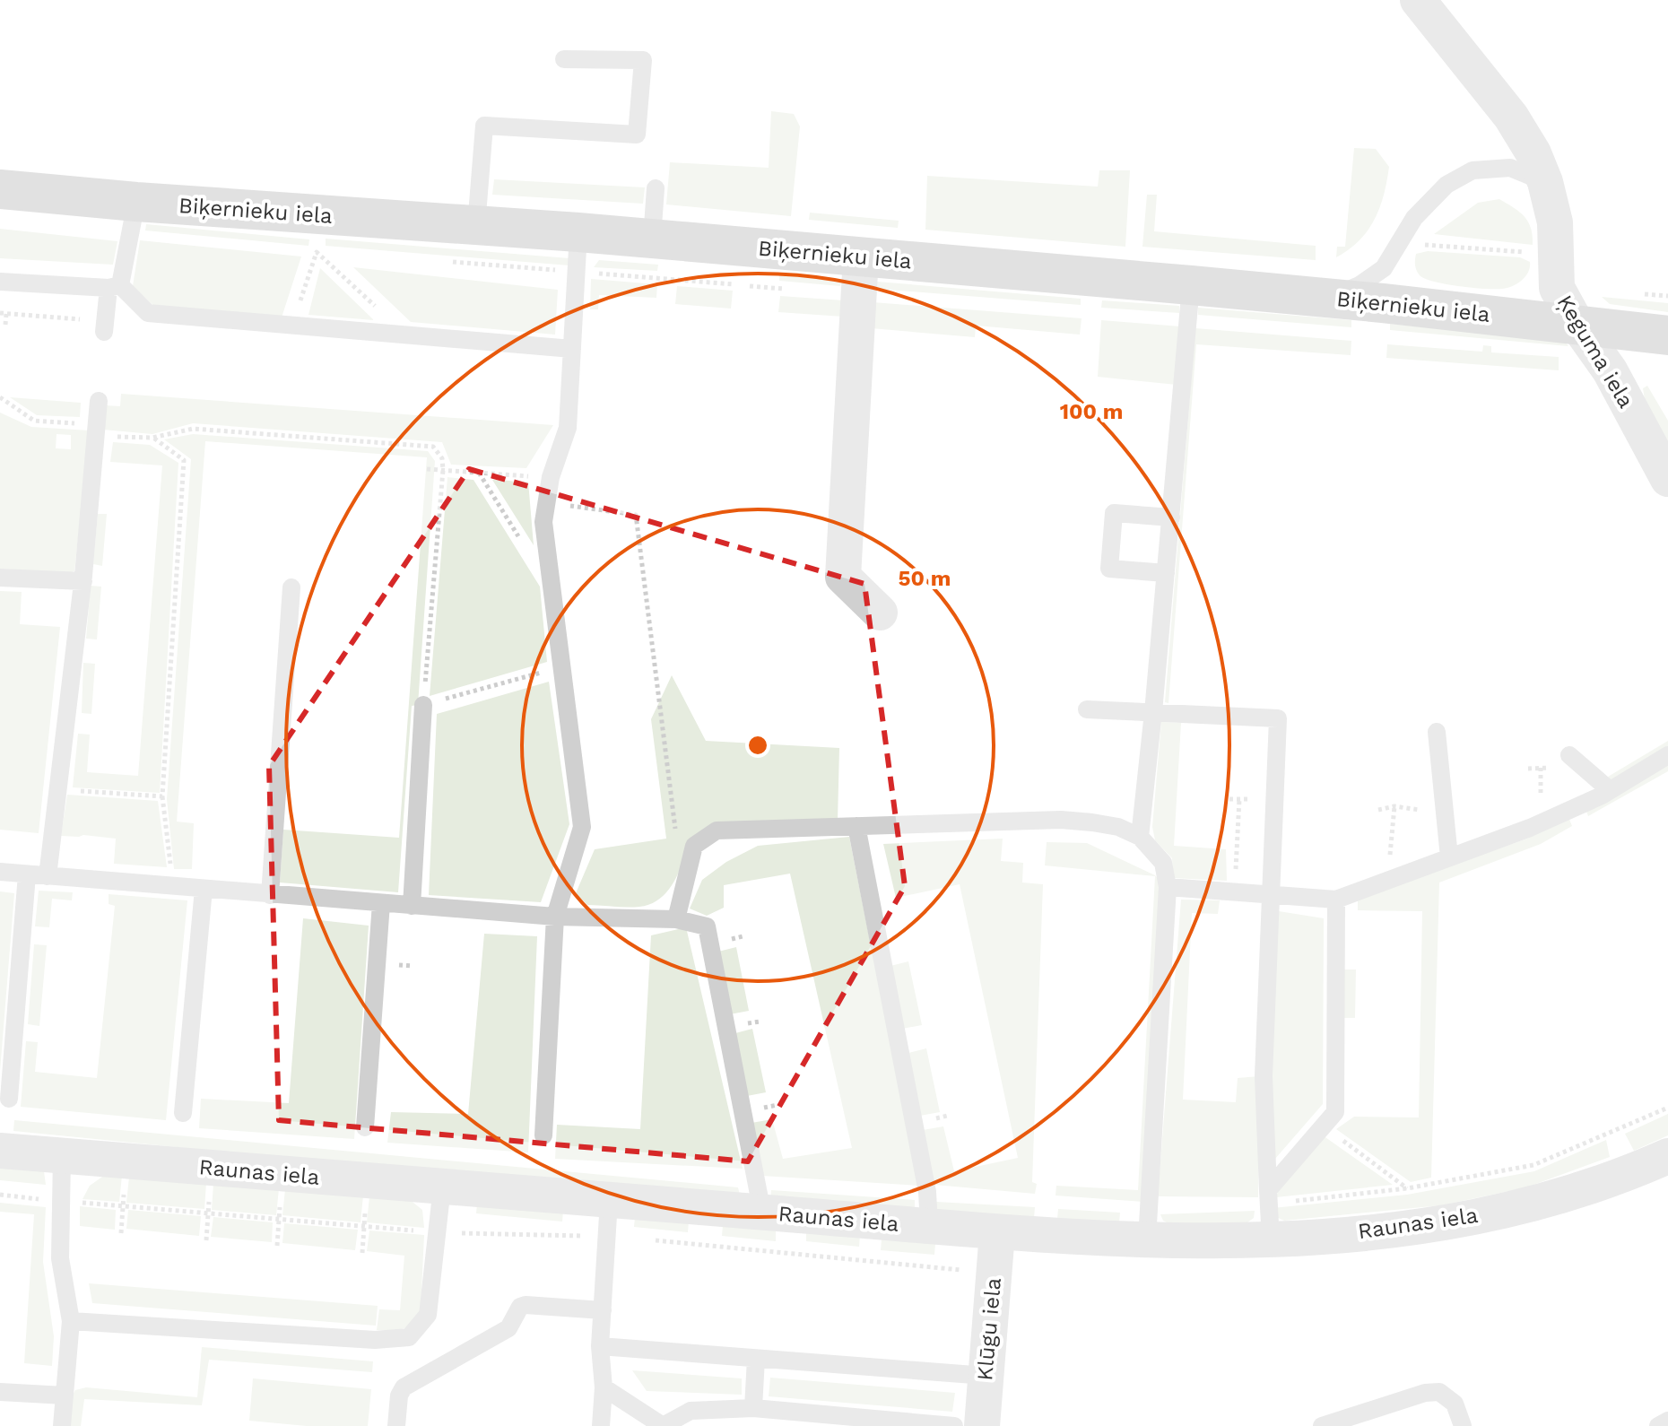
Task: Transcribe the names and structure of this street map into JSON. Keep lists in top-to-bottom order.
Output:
{
  "streets": {
    "street": [
      "Biķernieku iela",
      "Ķeguma iela",
      "Raunas iela",
      "Klūgu iela"
    ]
  },
  "crossings": [
    ["Biķernieku iela", "Ķeguma iela"],
    ["Raunas iela", "Klūgu iela"]
  ],
  "rings": ["100 m", "50 m"]
}
